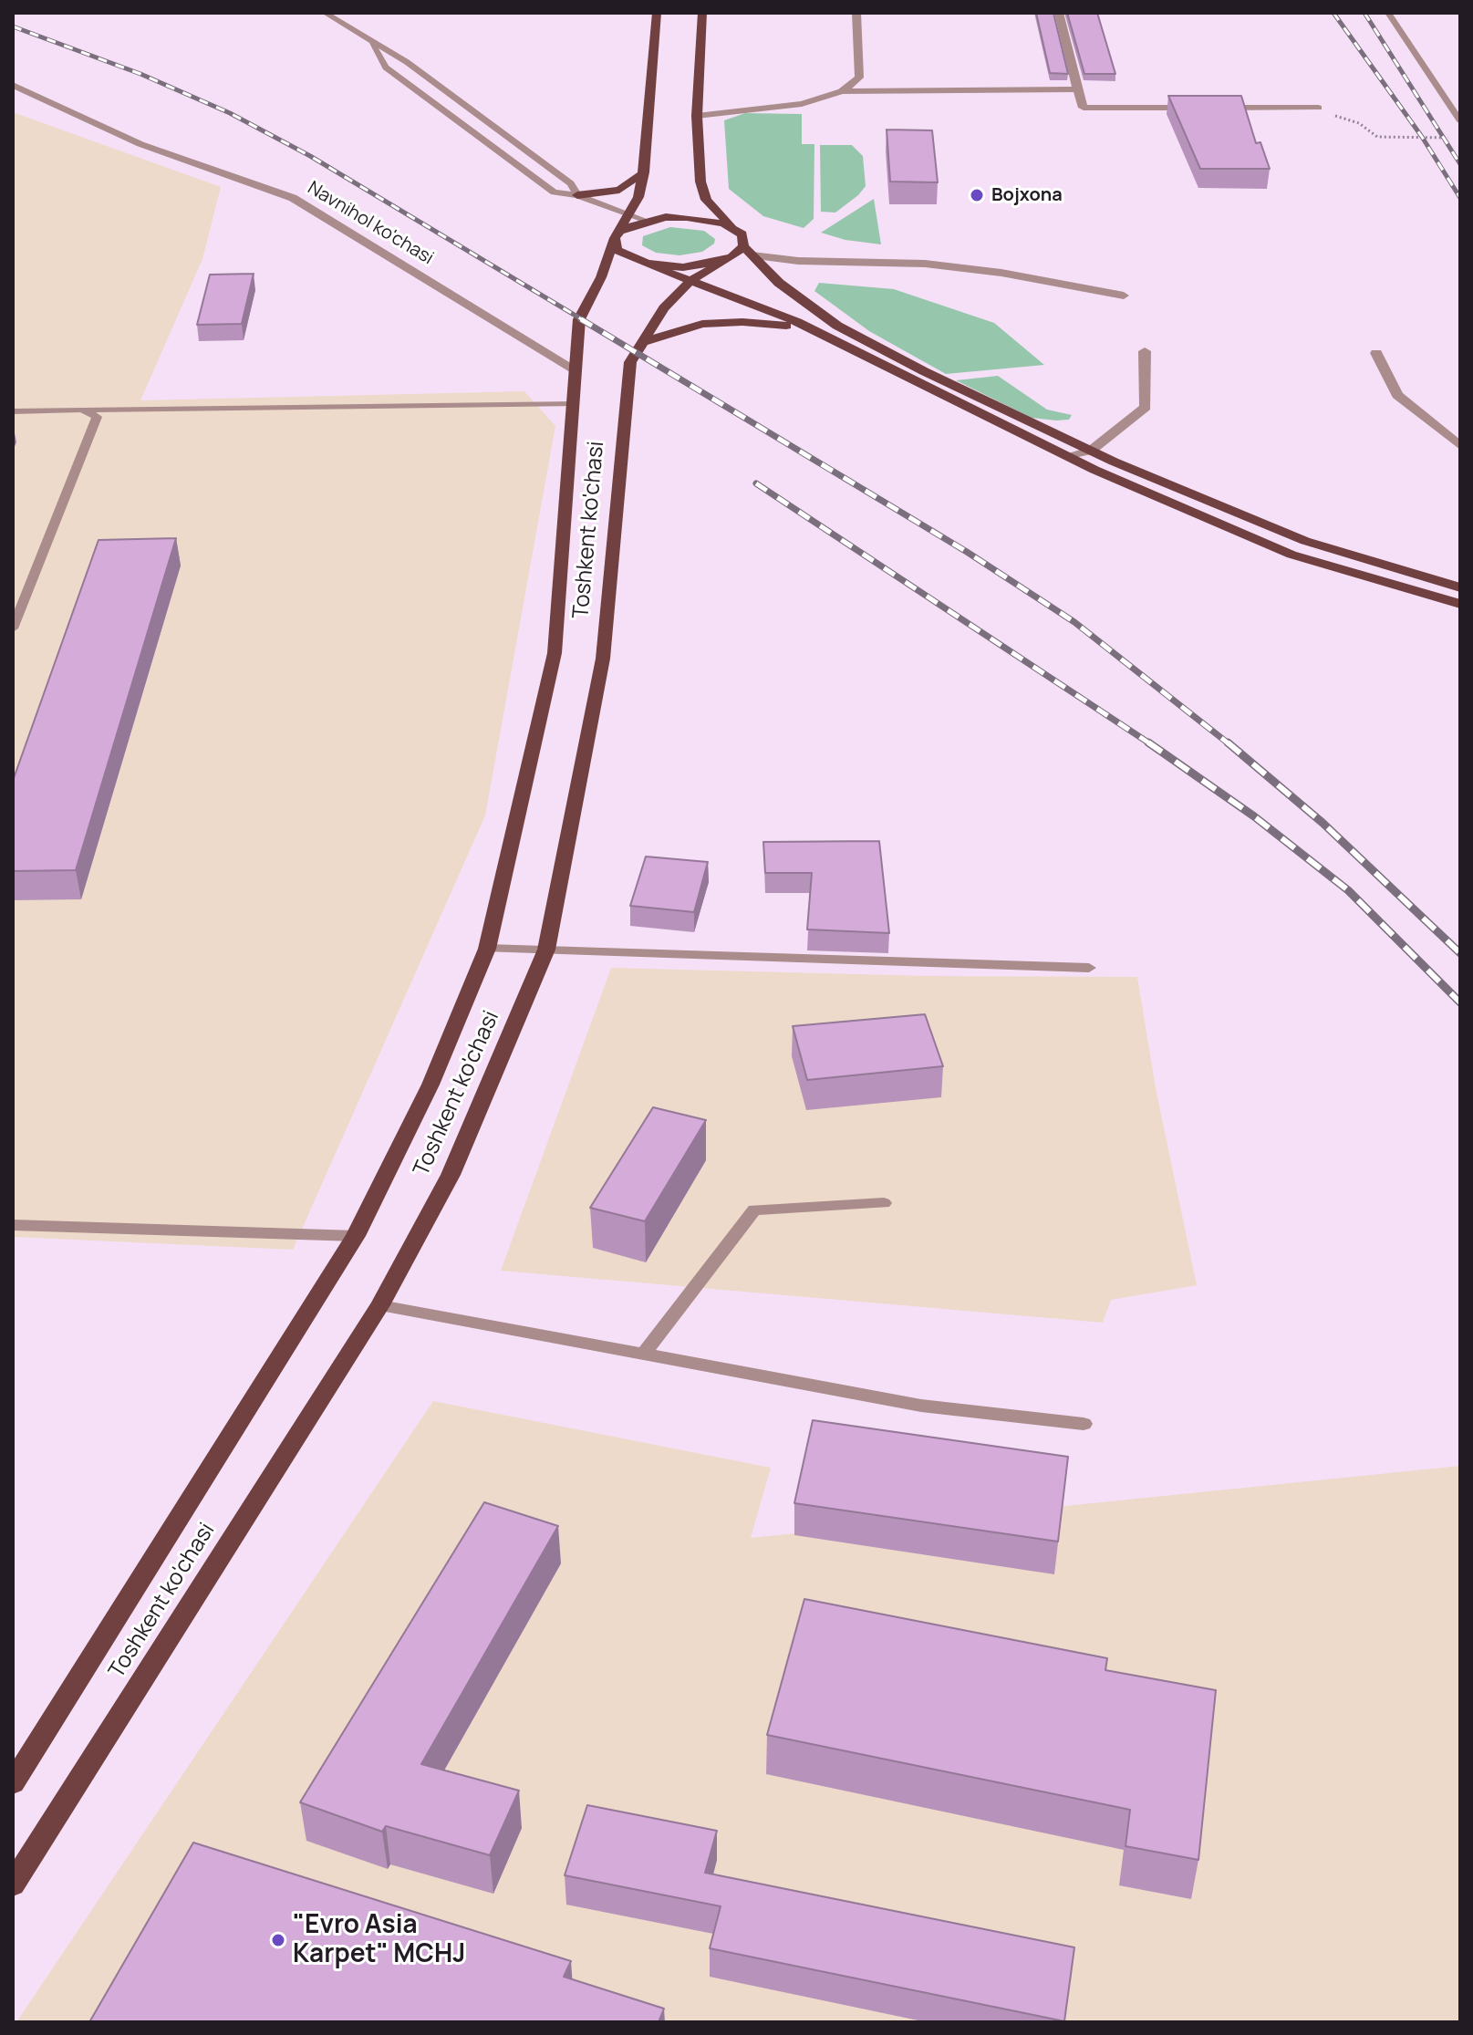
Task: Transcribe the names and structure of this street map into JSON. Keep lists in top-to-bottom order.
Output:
{
  "streets": {
    "main road": ["Toshkent ko'chasi"],
    "street": ["Navnihol ko'chasi"]
  },
  "crossings": [
    ["Navnihol ko'chasi", "Toshkent ko'chasi"]
  ],
  "places": ["Bojxona", "\"Evro Asia Karpet\" MCHJ"]
}
